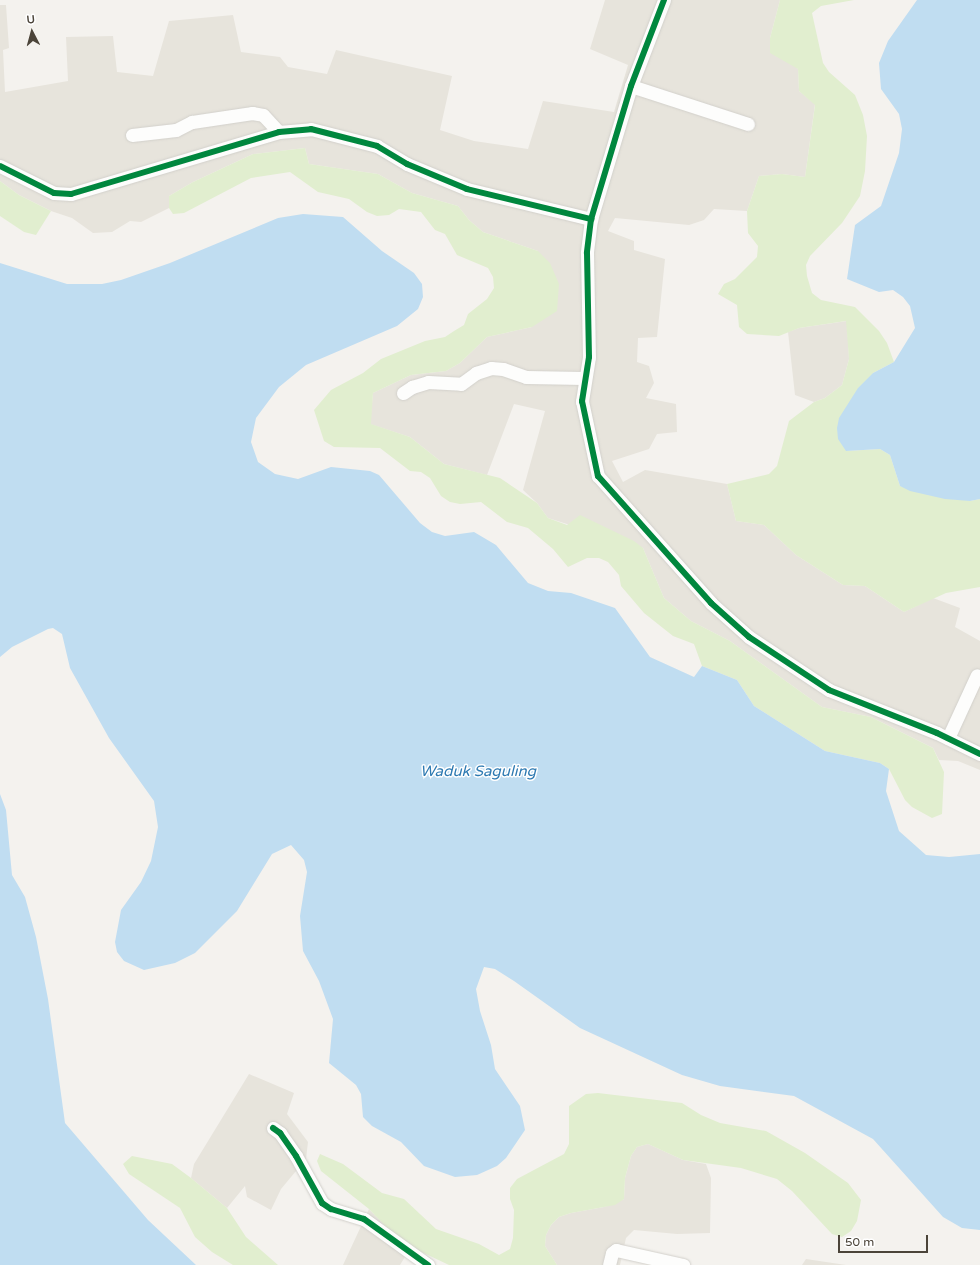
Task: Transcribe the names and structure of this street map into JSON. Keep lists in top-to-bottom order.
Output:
{
  "water": ["Waduk Saguling"],
  "scale_bar": "50 m",
  "north": "top"
}
